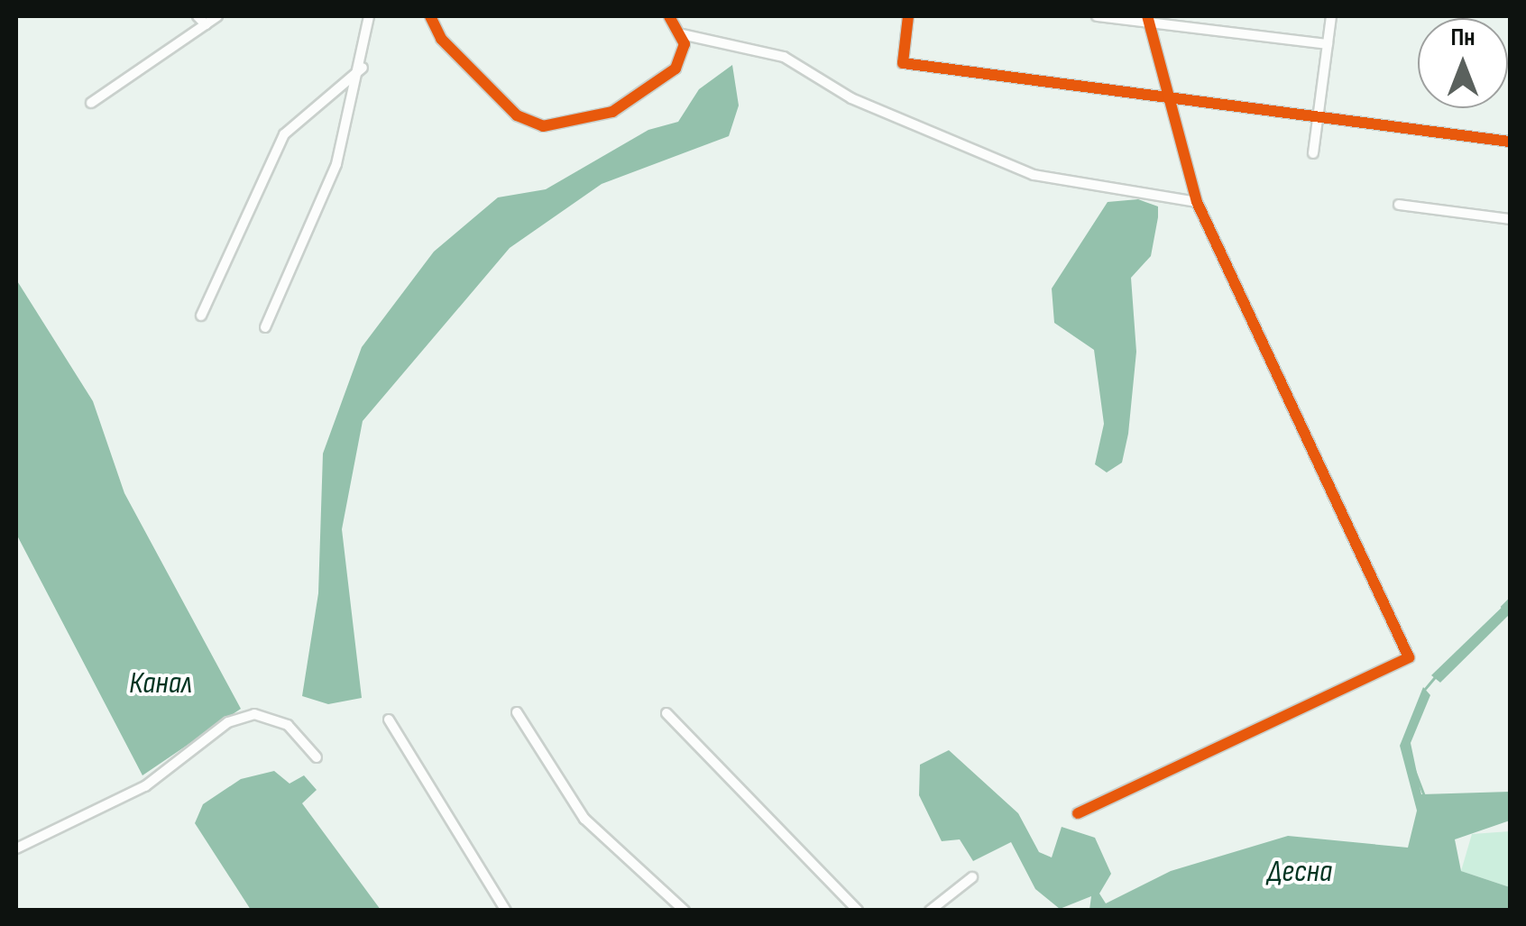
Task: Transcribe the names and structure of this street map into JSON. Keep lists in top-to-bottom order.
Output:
{
  "water": ["Канал", "Десна"],
  "north": "top"
}
